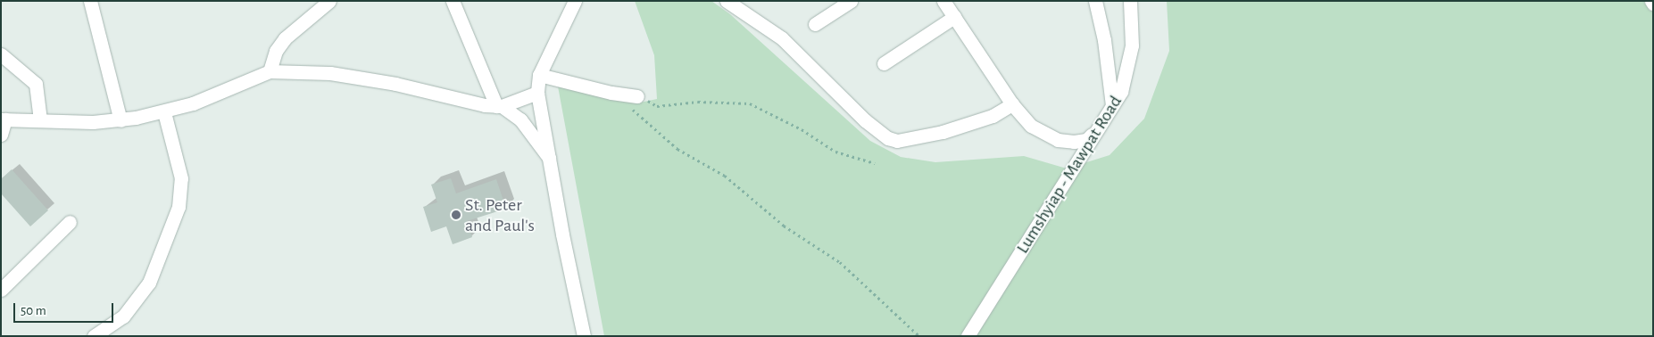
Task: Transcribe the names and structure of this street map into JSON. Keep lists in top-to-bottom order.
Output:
{
  "streets": {
    "street": ["Lumshyiap - Mawpat Road"]
  },
  "places": ["St. Peter and Paul's"],
  "scale_bar": "50 m"
}
